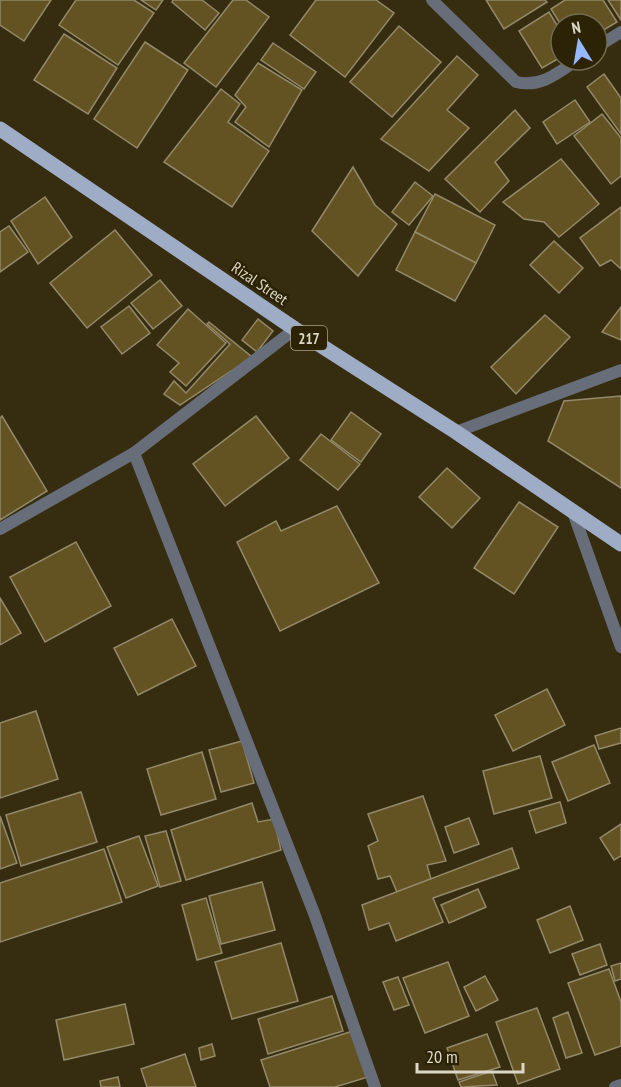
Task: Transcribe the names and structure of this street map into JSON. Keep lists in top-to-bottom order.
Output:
{
  "streets": {
    "main road": ["Rizal Street", "217"]
  },
  "scale_bar": "20 m",
  "north": "top"
}
